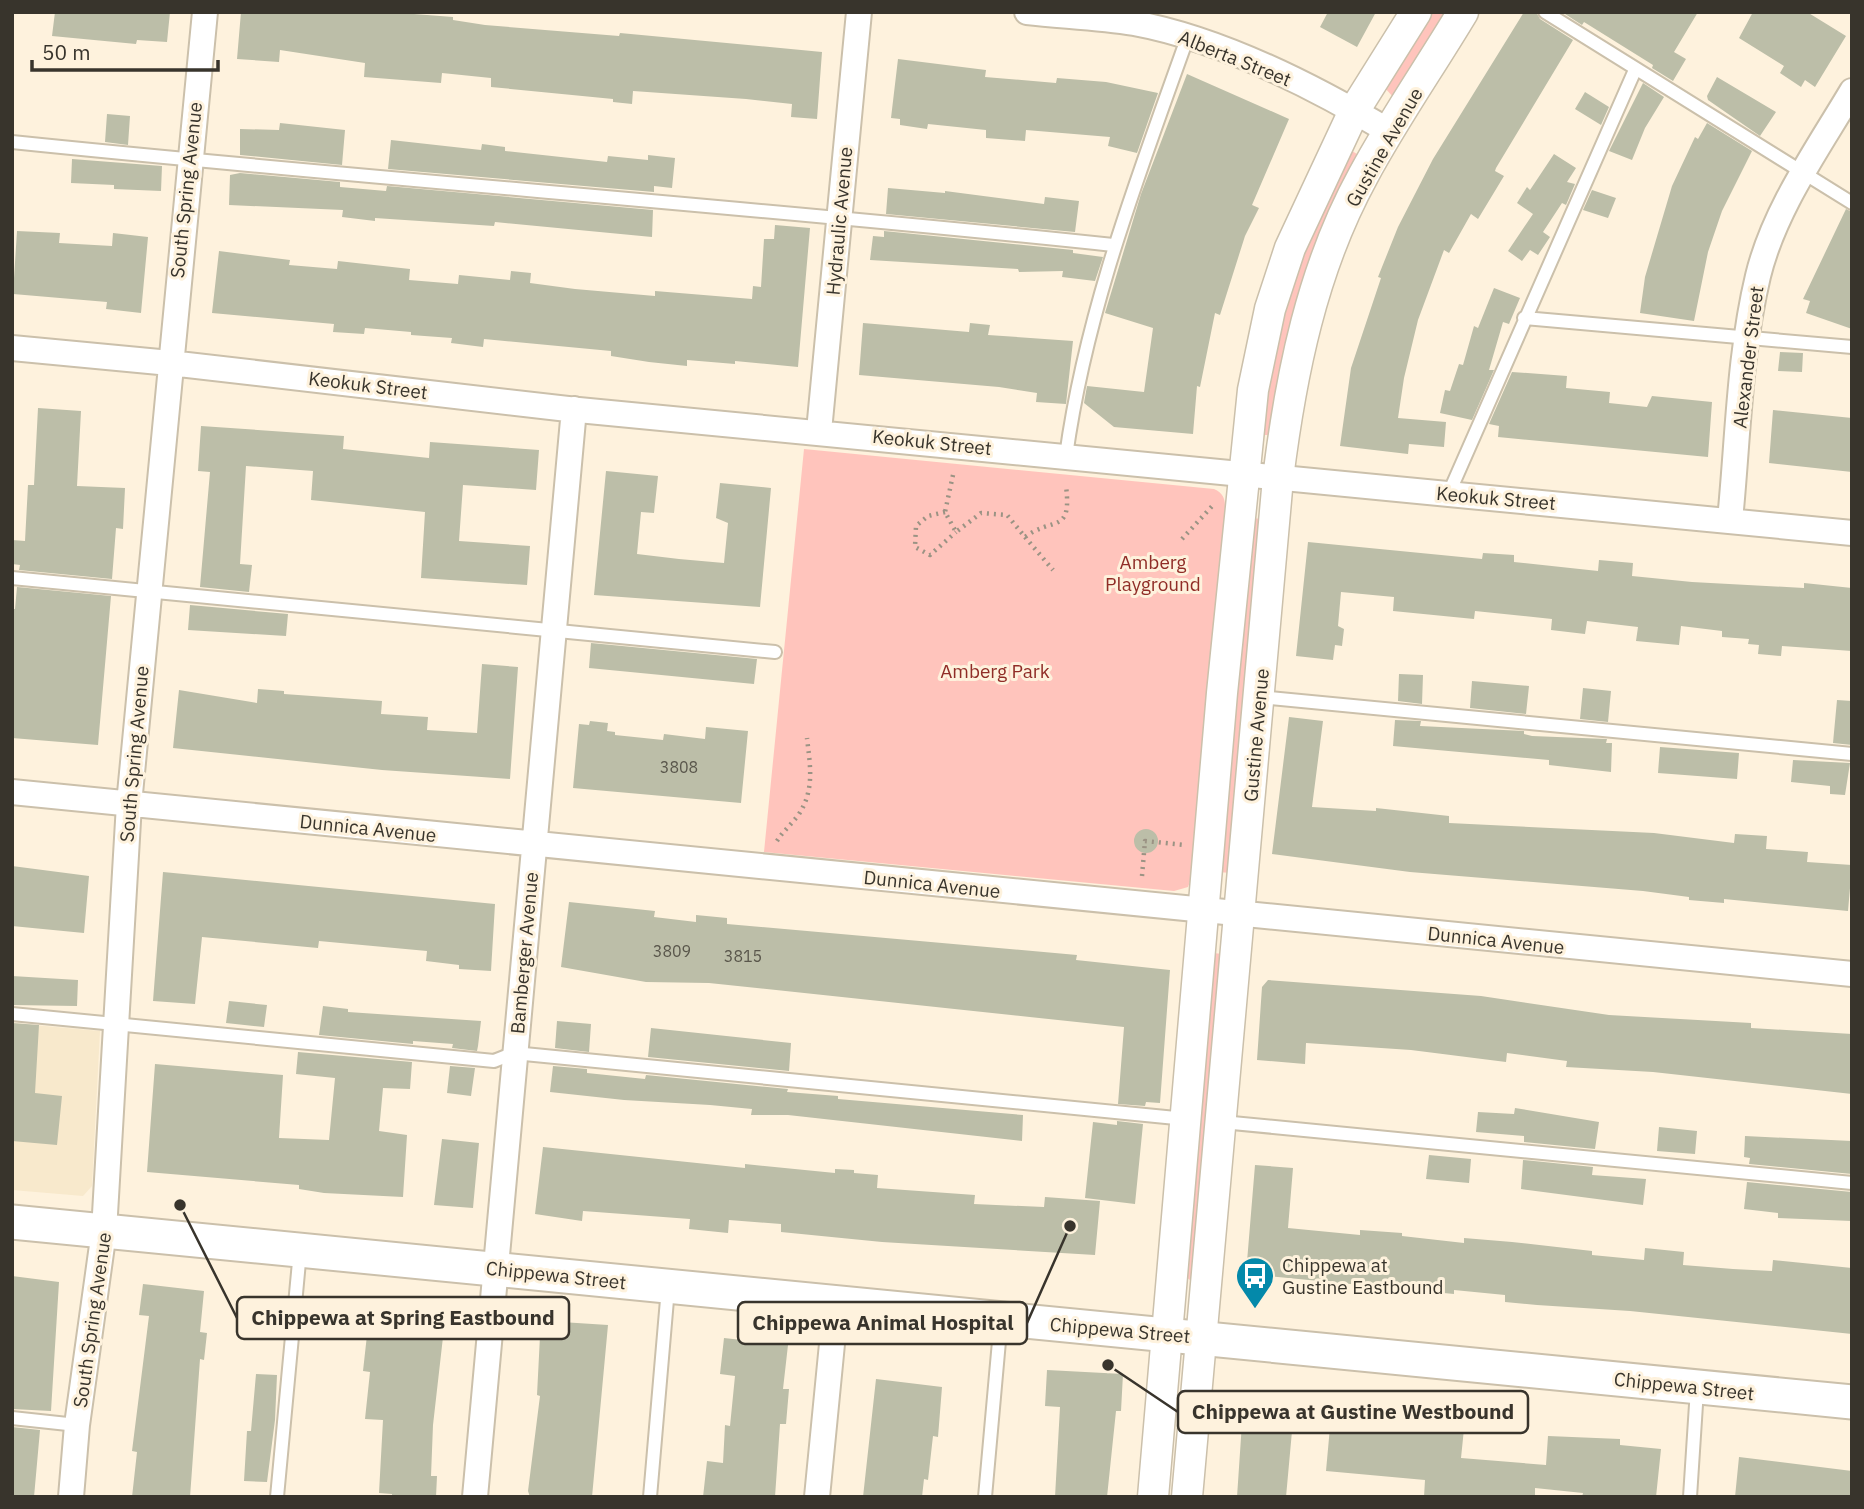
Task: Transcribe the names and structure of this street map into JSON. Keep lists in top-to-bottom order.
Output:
{
  "streets": {
    "main road": ["Chippewa Street"],
    "street": [
      "Alberta Street",
      "Gustine Avenue",
      "South Spring Avenue",
      "Hydraulic Avenue",
      "Alexander Street",
      "Keokuk Street",
      "Dunnica Avenue",
      "Bamberger Avenue"
    ]
  },
  "crossings": [
    ["Alberta Street", "Gustine Avenue"],
    ["Gustine Avenue", "Keokuk Street"],
    ["Gustine Avenue", "Dunnica Avenue"],
    ["Gustine Avenue", "Chippewa Street"],
    ["South Spring Avenue", "Keokuk Street"],
    ["South Spring Avenue", "Dunnica Avenue"],
    ["South Spring Avenue", "Chippewa Street"],
    ["Hydraulic Avenue", "Keokuk Street"],
    ["Alexander Street", "Keokuk Street"],
    ["Keokuk Street", "Bamberger Avenue"],
    ["Dunnica Avenue", "Bamberger Avenue"],
    ["Bamberger Avenue", "Chippewa Street"]
  ],
  "parks": ["Amberg Playground", "Amberg Park"],
  "places": {
    "other": ["Chippewa at Spring Eastbound", "Chippewa Animal Hospital", "Chippewa at Gustine Westbound"],
    "bus stop": ["Chippewa at Gustine Eastbound"]
  },
  "house_numbers": ["3808", "3809", "3815"],
  "scale_bar": "50 m"
}
